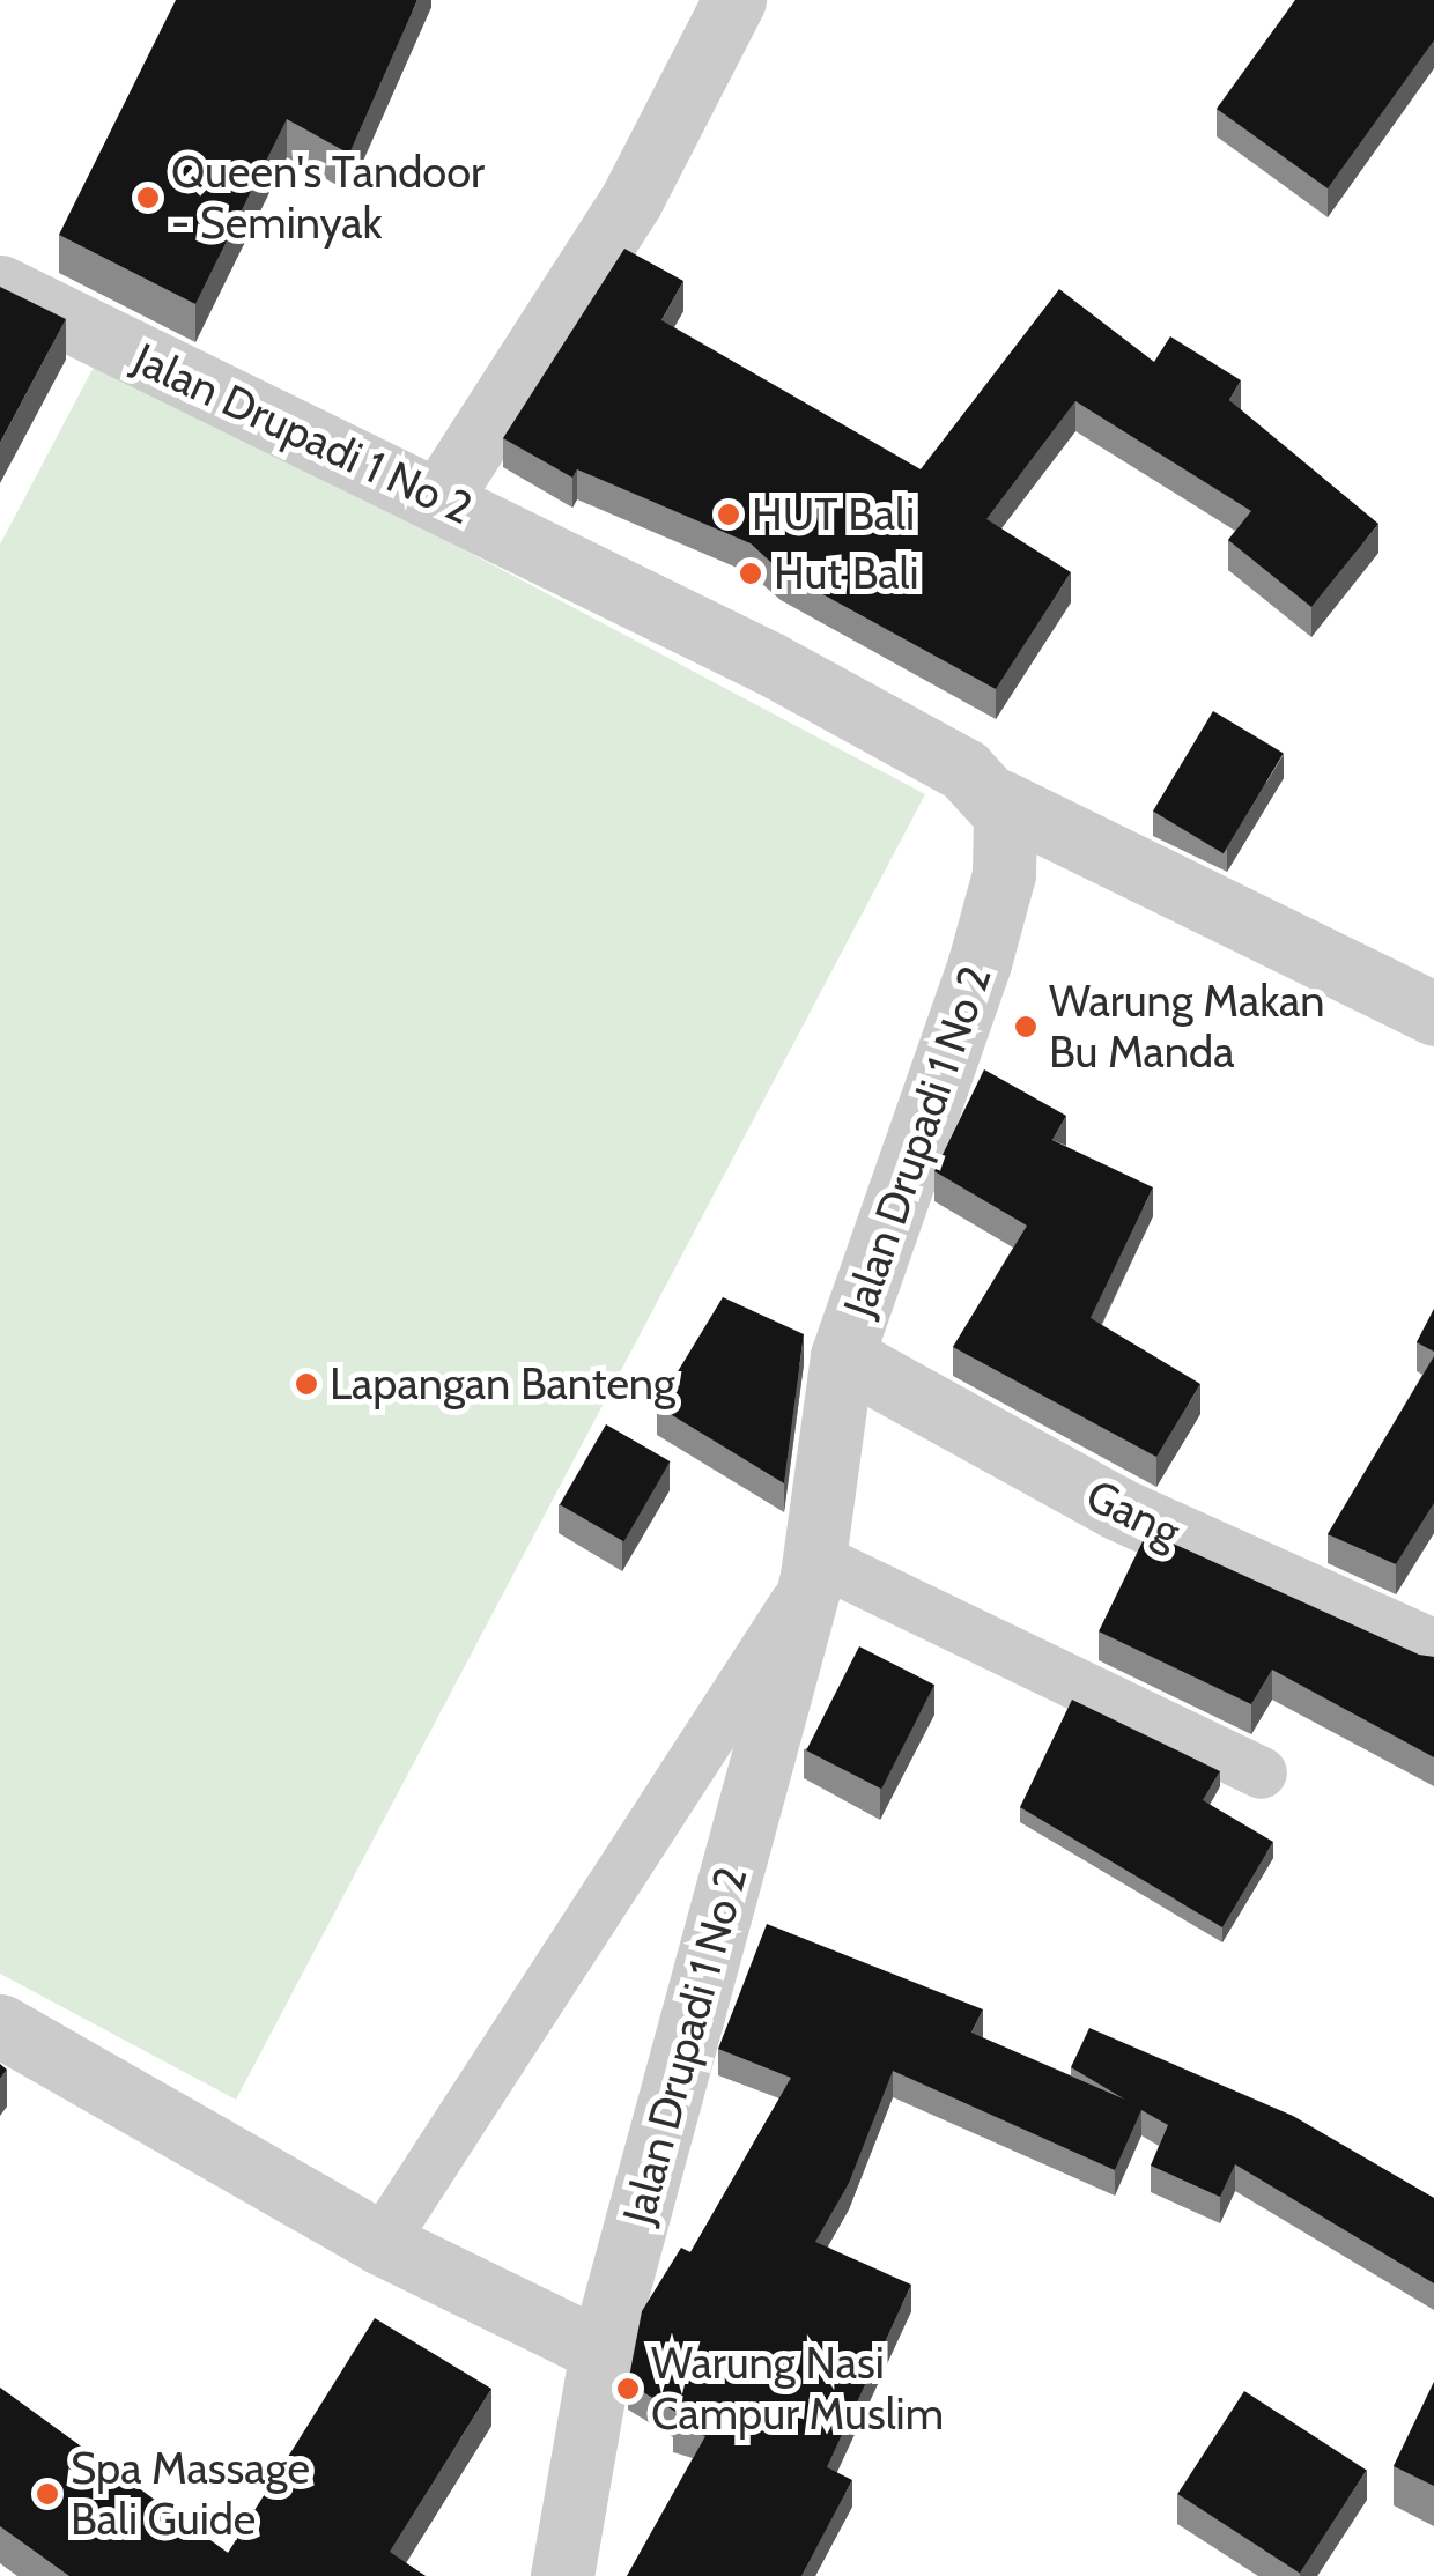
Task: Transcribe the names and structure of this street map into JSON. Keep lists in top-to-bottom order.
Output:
{
  "streets": {
    "street": ["Jalan Drupadi 1 No 2", "Gang"]
  },
  "crossings": [
    ["Jalan Drupadi 1 No 2", "Gang"]
  ],
  "places": [
    "Queen's Tandoor - Seminyak",
    "HUT Bali",
    "Hut Bali",
    "Warung Makan Bu Manda",
    "Lapangan Banteng",
    "Warung Nasi Campur Muslim",
    "Spa Massage Bali Guide"
  ]
}
